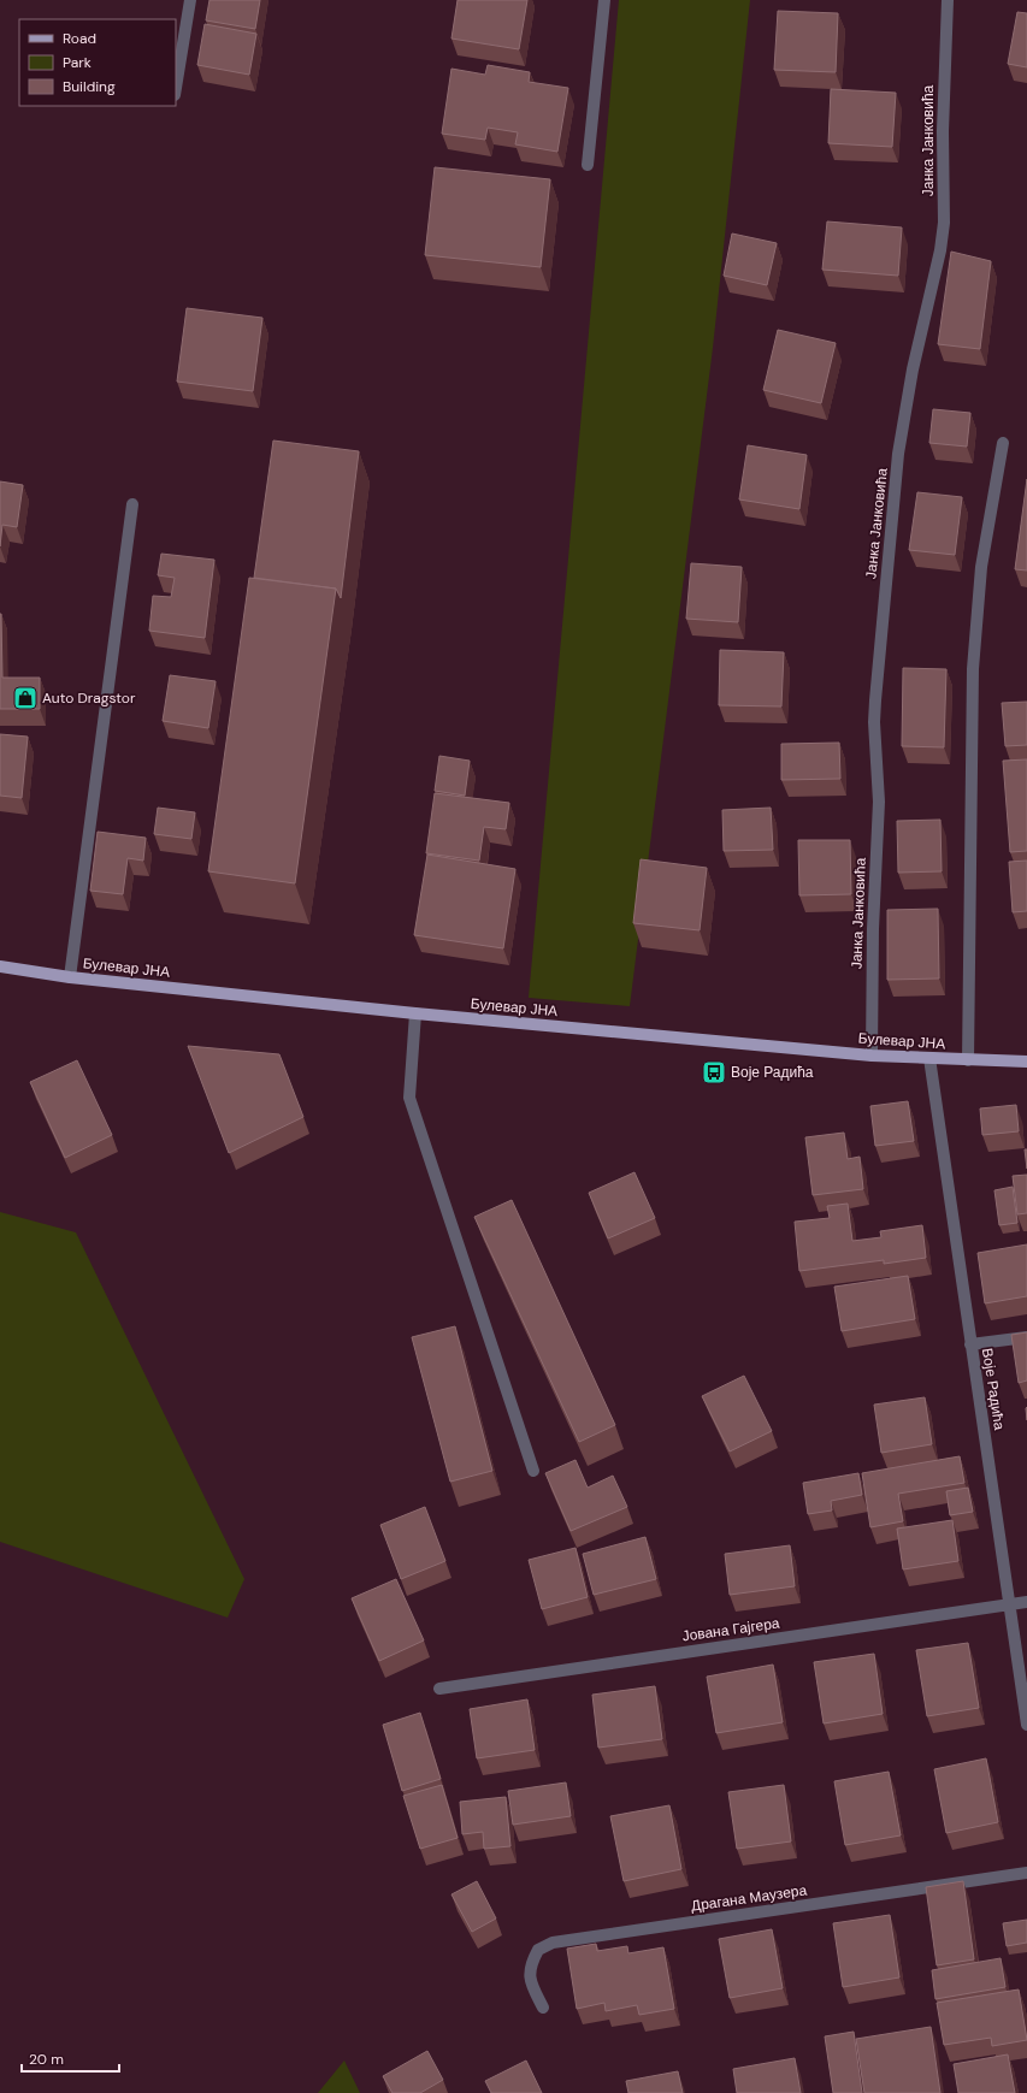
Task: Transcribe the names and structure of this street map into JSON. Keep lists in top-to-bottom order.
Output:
{
  "streets": {
    "main road": ["Булевар ЈНА"],
    "street": [
      "Јанка Јанковића",
      "Воје Радића",
      "Јована Гајгера",
      "Драгана Маузера"
    ]
  },
  "crossings": [
    ["Јанка Јанковића", "Булевар ЈНА"],
    ["Булевар ЈНА", "Воје Радића"],
    ["Воје Радића", "Јована Гајгера"]
  ],
  "places": {
    "shop": ["Auto Dragstor"],
    "bus stop": ["Воје Радића"]
  },
  "legend": ["Road", "Park", "Building"],
  "scale_bar": "20 m"
}
